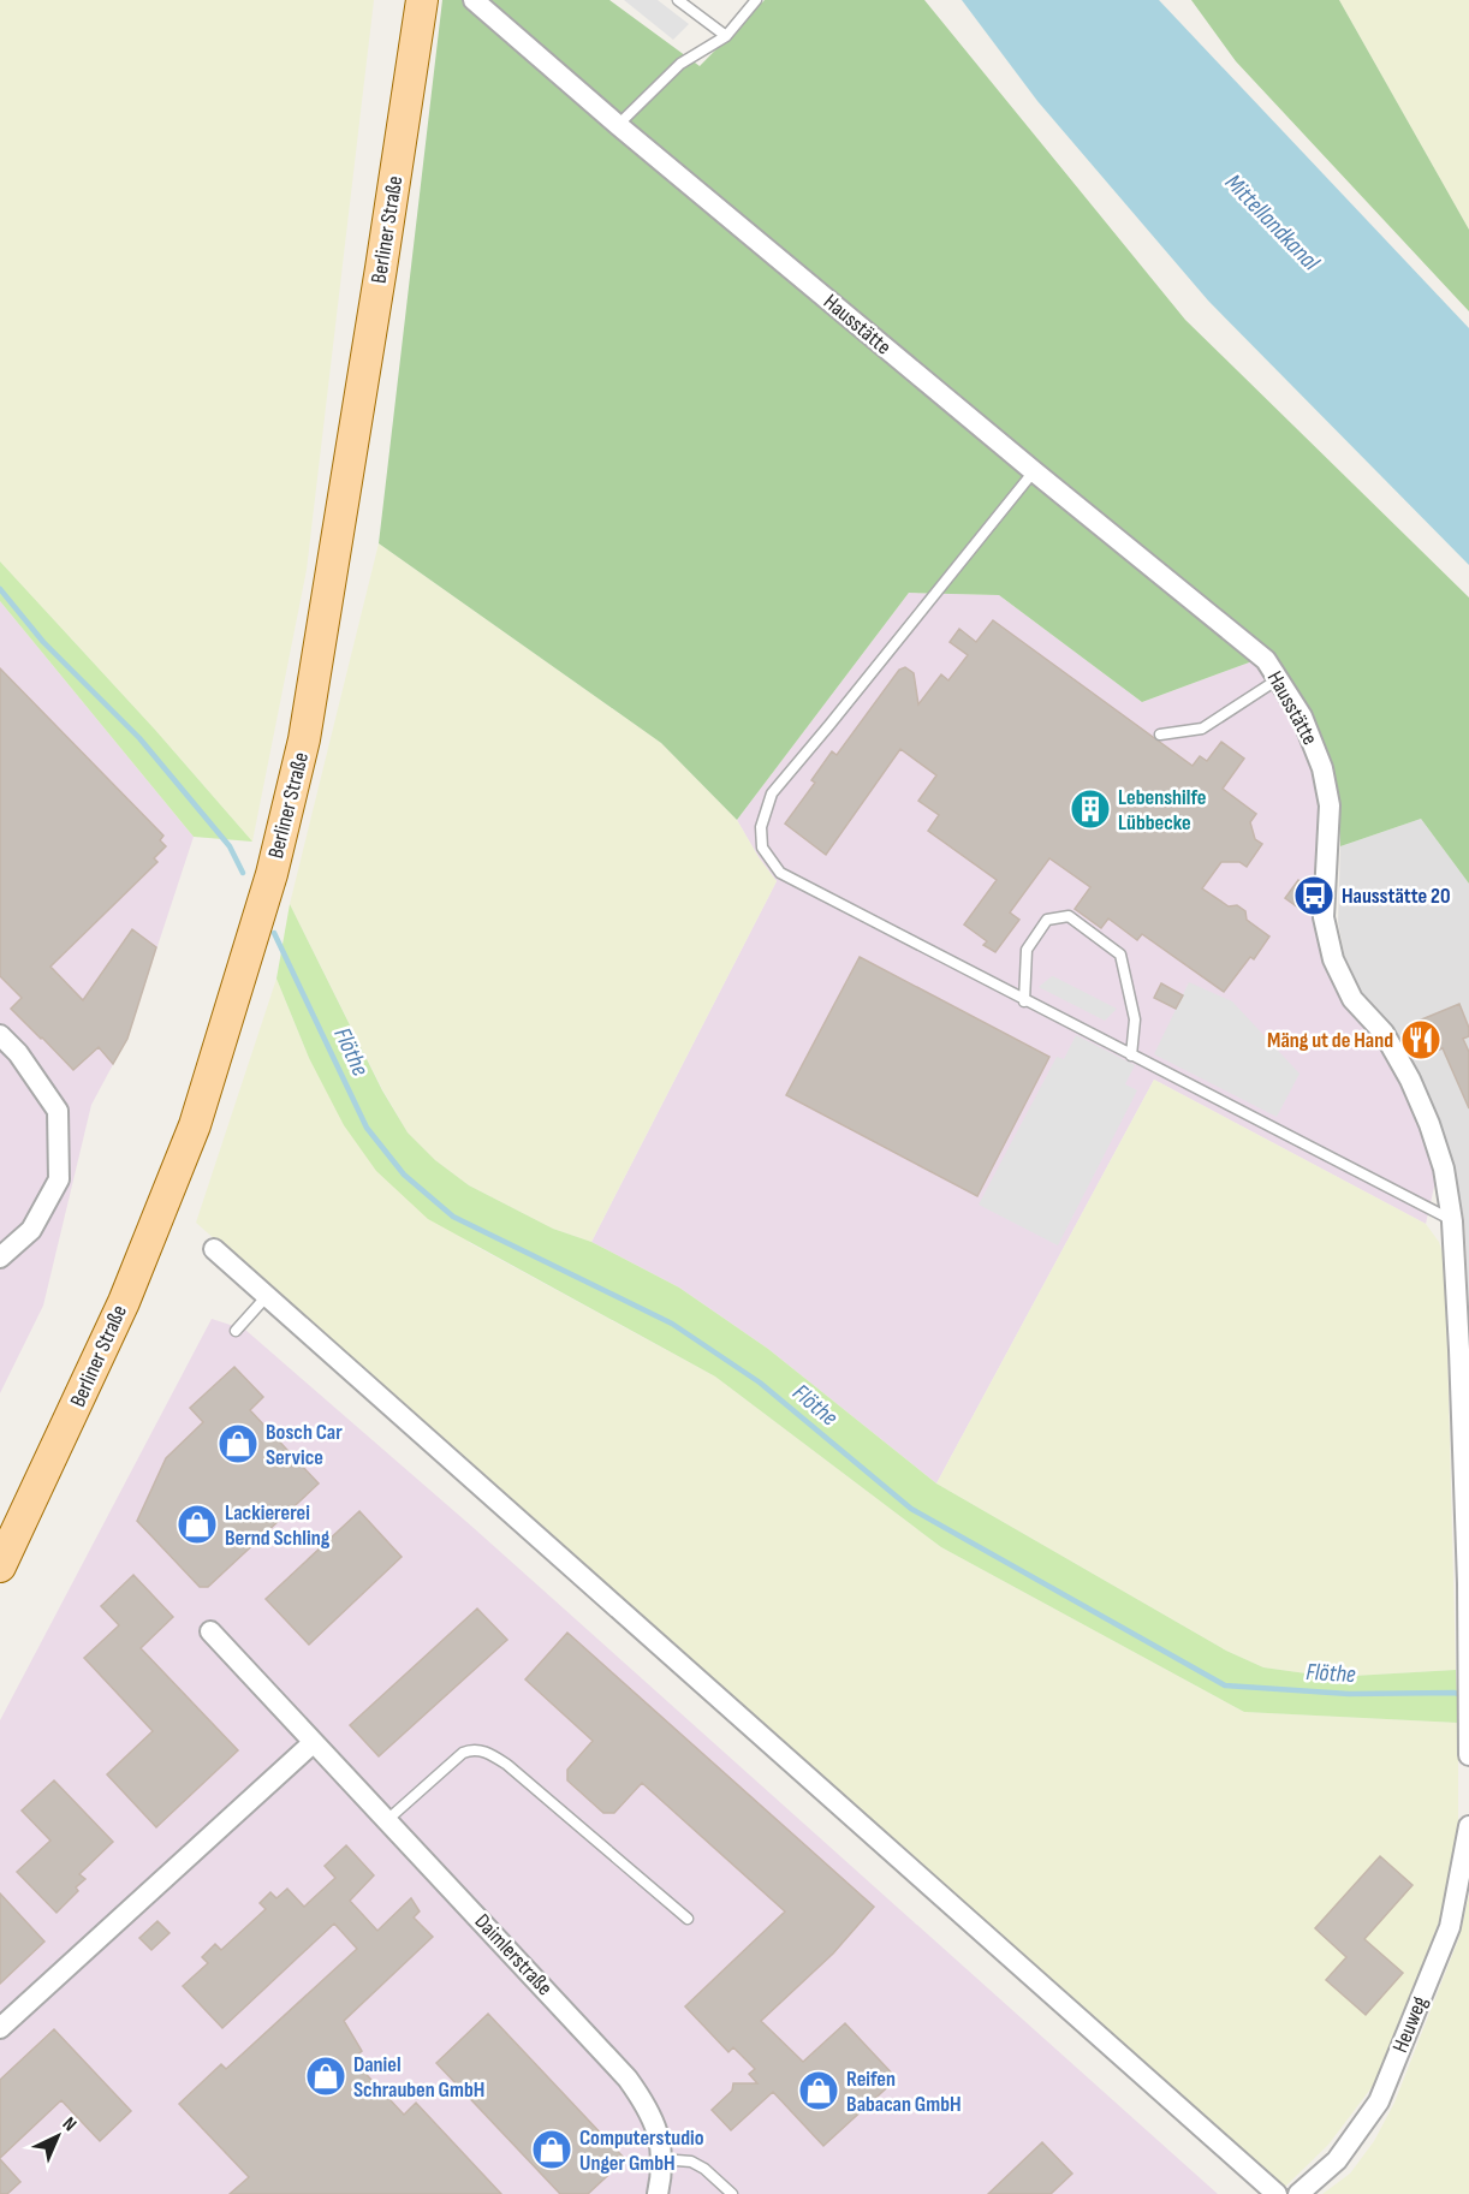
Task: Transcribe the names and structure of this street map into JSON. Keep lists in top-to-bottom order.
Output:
{
  "streets": {
    "main road": ["Berliner Straße"],
    "street": ["Hausstätte", "Daimlerstraße", "Heuweg"]
  },
  "water": ["Mittellandkanal", "Flöthe"],
  "places": {
    "building": ["Lebenshilfe Lübbecke"],
    "bus stop": ["Hausstätte 20"],
    "restaurant": ["Mäng ut de Hand"],
    "shop": [
      "Bosch Car Service",
      "Lackiererei Bernd Schling",
      "Daniel Schrauben GmbH",
      "Reifen Babacan GmbH",
      "Computerstudio Unger GmbH"
    ]
  },
  "north": "top right"
}
